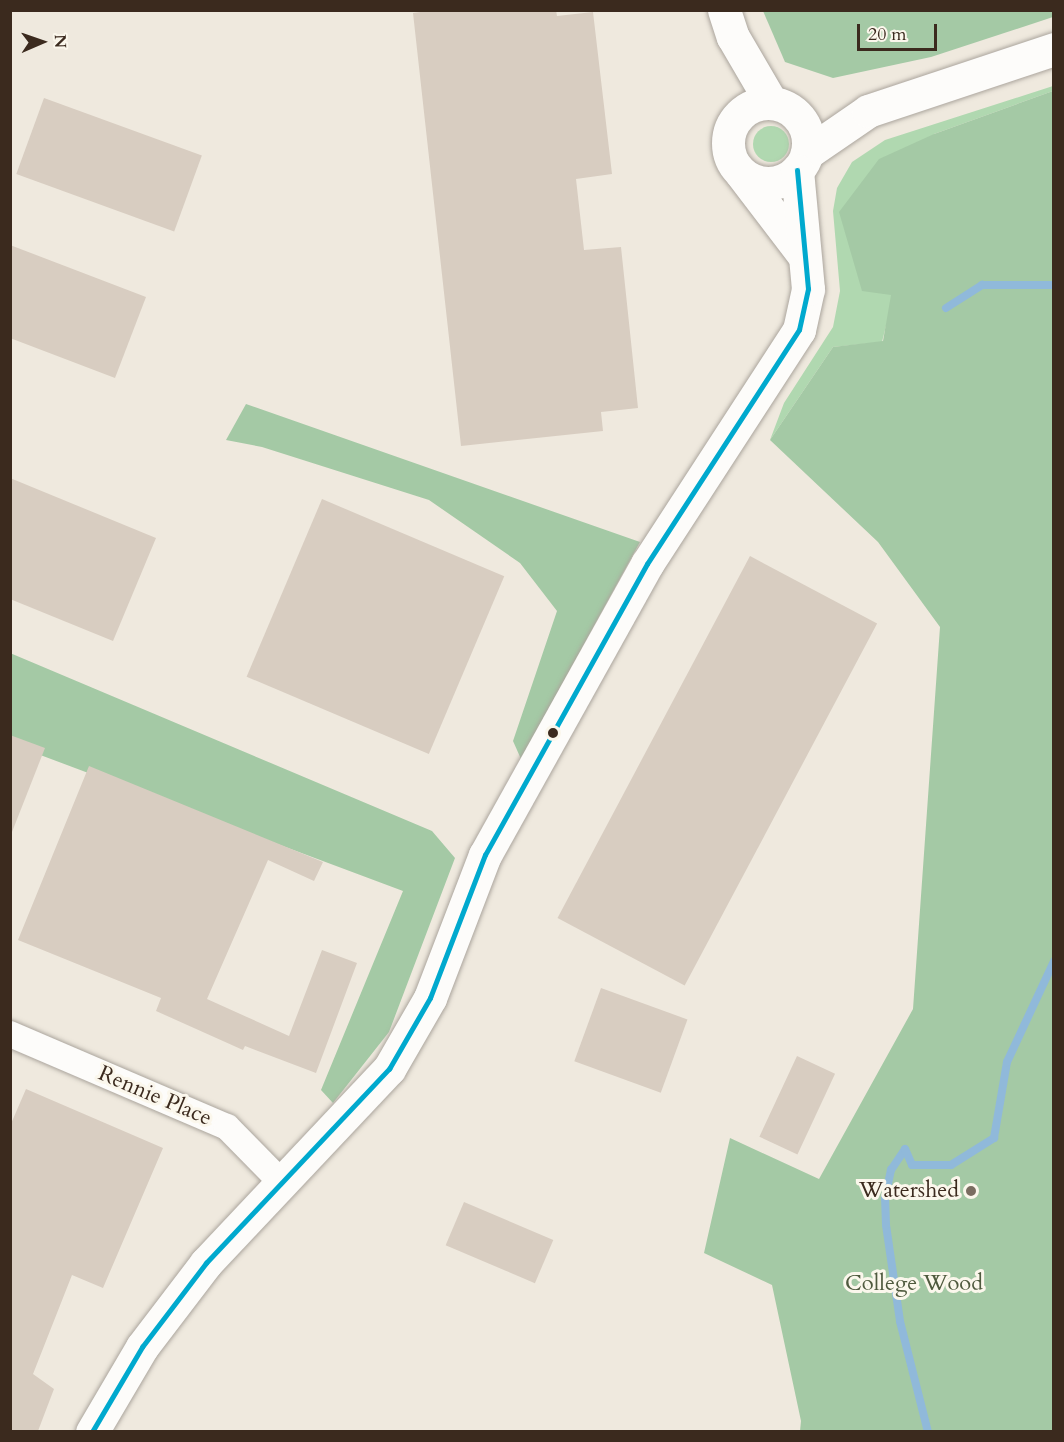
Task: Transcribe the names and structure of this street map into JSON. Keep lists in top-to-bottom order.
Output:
{
  "streets": {
    "street": ["Rennie Place"]
  },
  "parks": ["College Wood"],
  "places": ["Watershed"],
  "scale_bar": "20 m",
  "north": "right"
}
